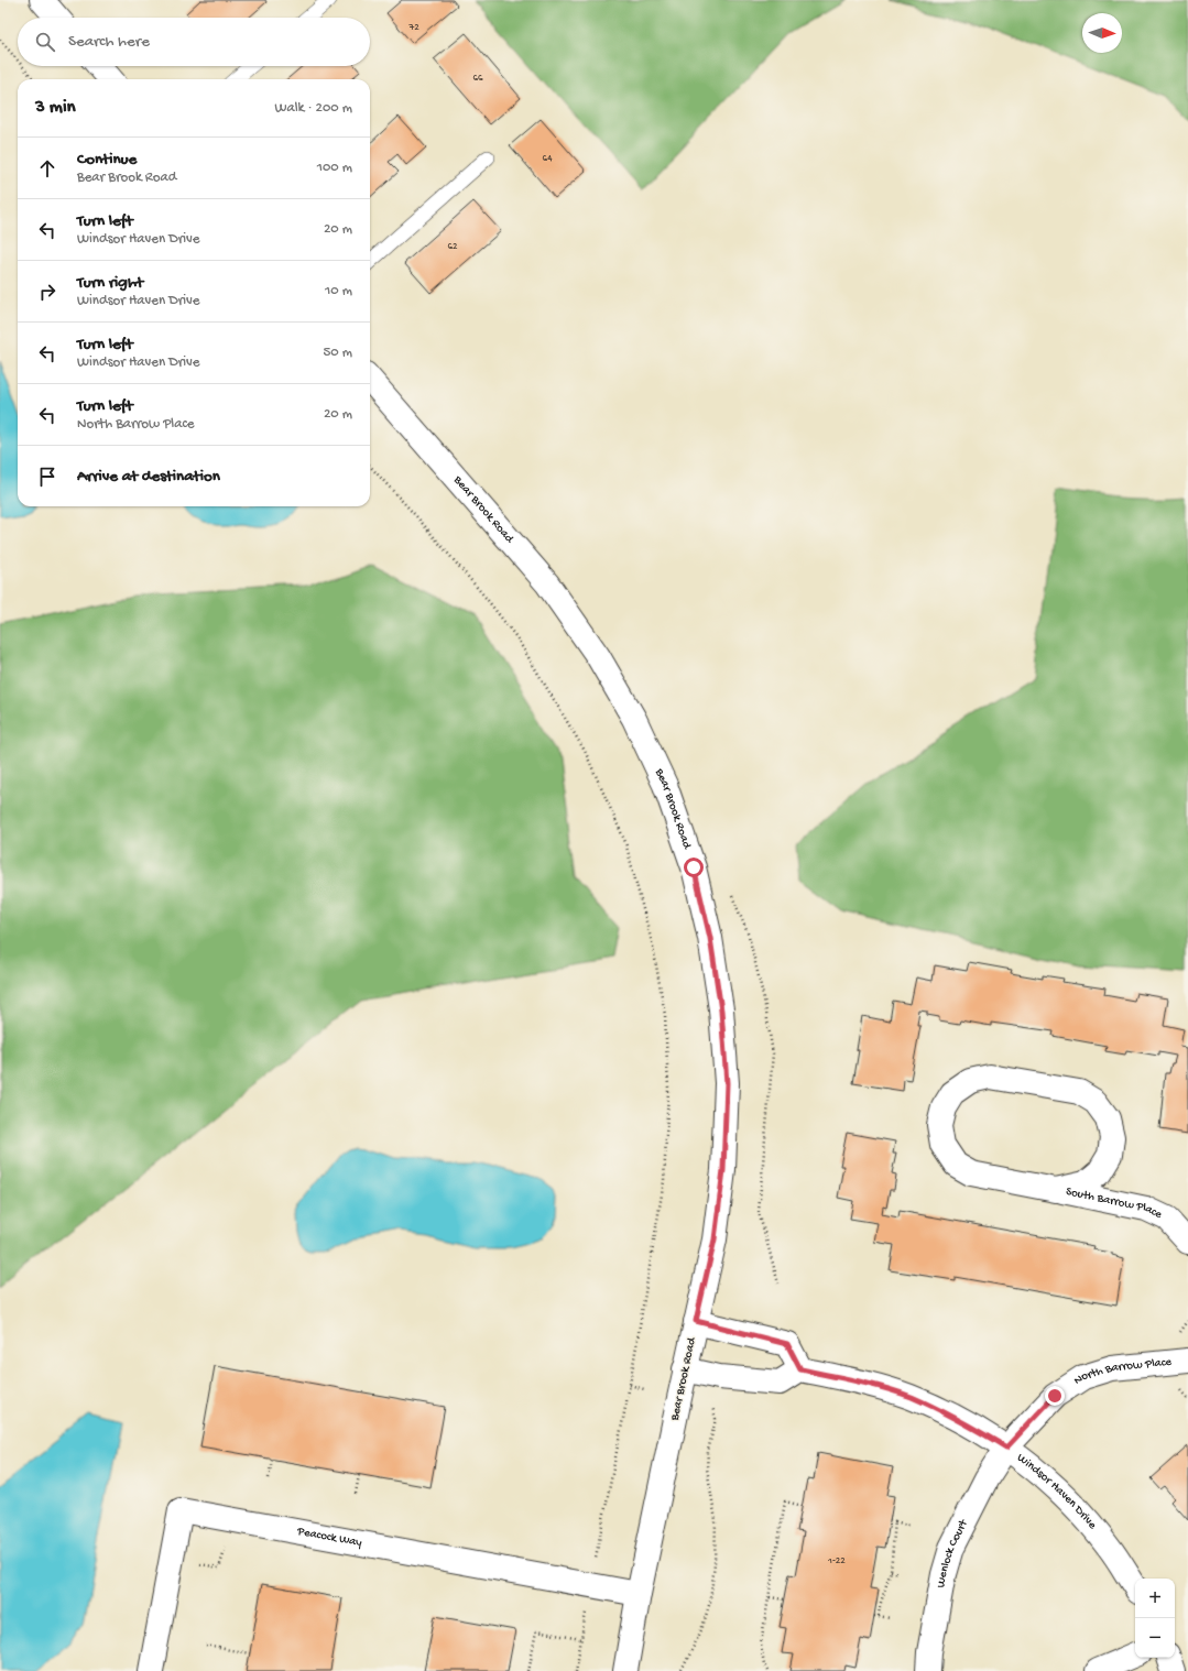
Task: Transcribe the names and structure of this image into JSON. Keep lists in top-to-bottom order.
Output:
{
  "streets": {
    "street": [
      "Bear Brook Road",
      "South Barrow Place",
      "North Barrow Place",
      "Windsor Haven Drive",
      "Peacock Way",
      "Wenlock Court"
    ]
  },
  "crossings": [
    ["Bear Brook Road", "Peacock Way"],
    ["North Barrow Place", "Windsor Haven Drive"],
    ["North Barrow Place", "Wenlock Court"],
    ["Windsor Haven Drive", "Wenlock Court"]
  ],
  "house_numbers": [
    "72",
    "66",
    "64",
    "62",
    "1-22"
  ],
  "north": "right",
  "page": {
    "search": "Search here",
    "heading": ["3 min", "Walk · 200 m"],
    "list": [
      ["Continue", "Bear Brook Road", "100 m"],
      ["Turn left", "Windsor Haven Drive", "20 m"],
      ["Turn right", "Windsor Haven Drive", "10 m"],
      ["Turn left", "Windsor Haven Drive", "50 m"],
      ["Turn left", "North Barrow Place", "20 m"],
      "Arrive at destination"
    ],
    "map_buttons": ["+", "−"]
  }
}
